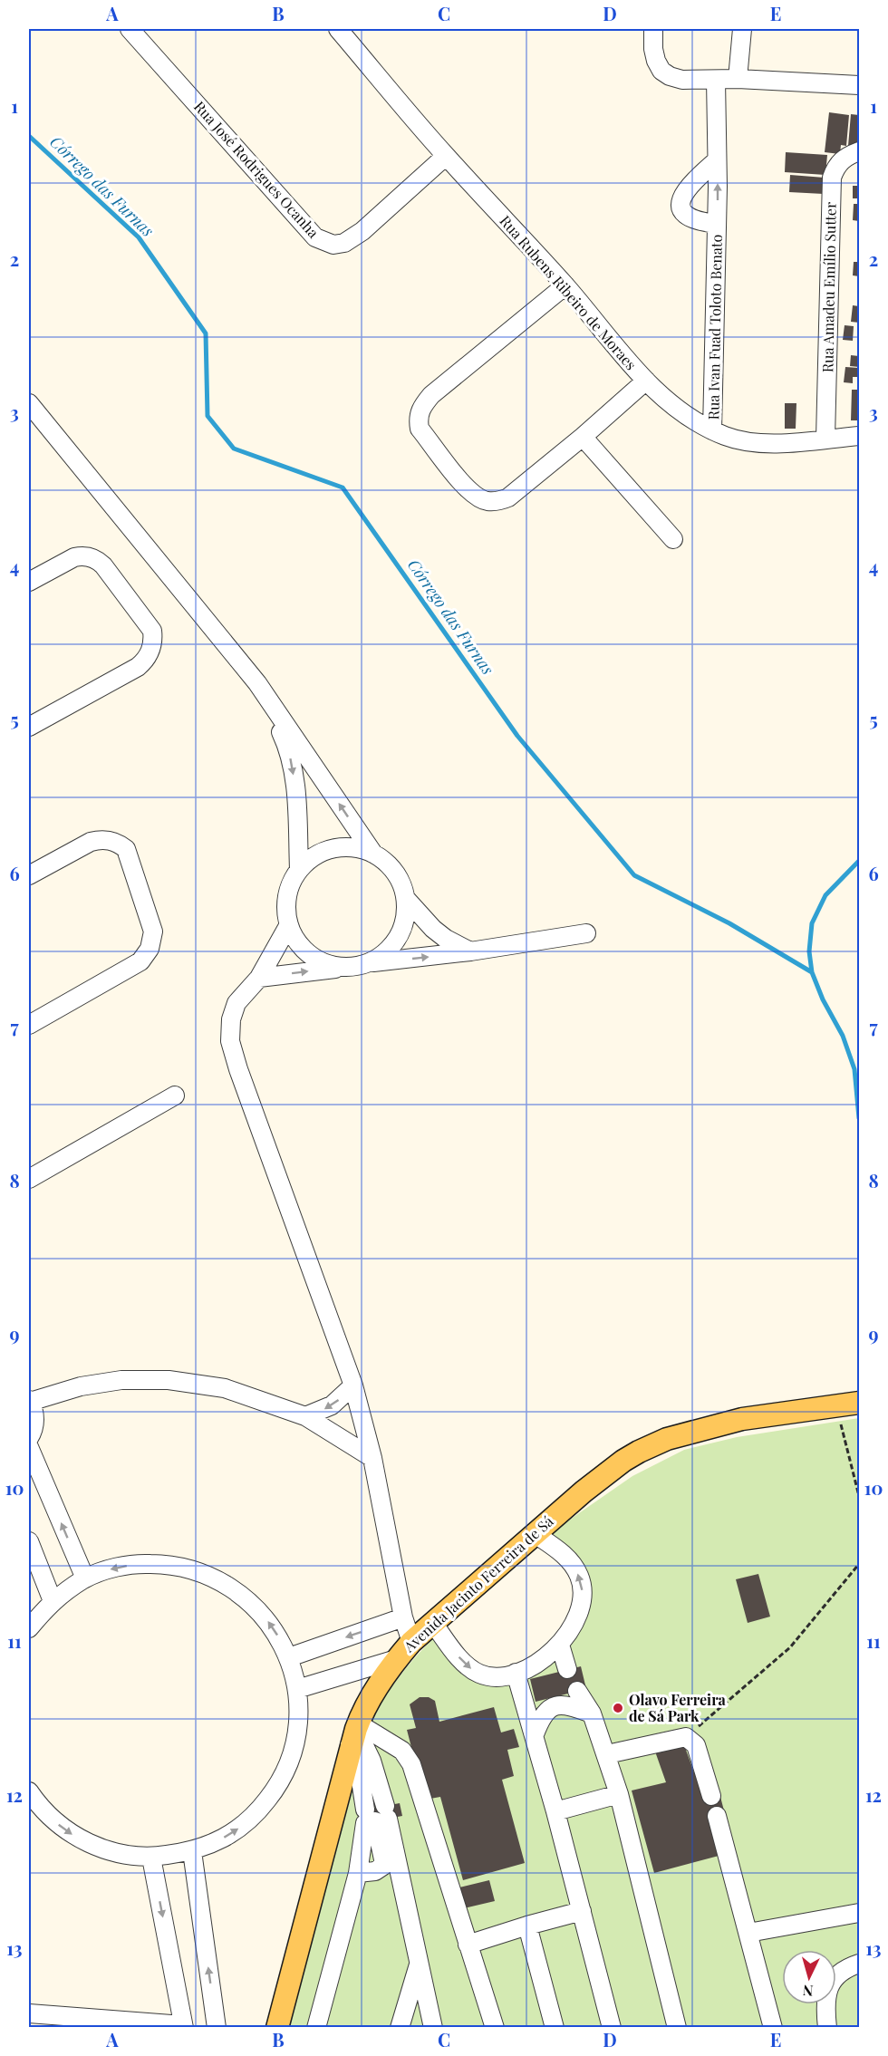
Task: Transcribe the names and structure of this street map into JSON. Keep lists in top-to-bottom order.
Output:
{
  "streets": {
    "main road": ["Avenida Jacinto Ferreira de Sá"],
    "street": [
      "Rua José Rodrigues Ocanha",
      "Rua Amadeu Emílio Sutter",
      "Rua Rubens Ribeiro de Moraes",
      "Rua Ivan Fuad Toloto Benato"
    ]
  },
  "crossings": [
    ["Rua José Rodrigues Ocanha", "Rua Rubens Ribeiro de Moraes"],
    ["Rua Amadeu Emílio Sutter", "Rua Rubens Ribeiro de Moraes"],
    ["Rua Rubens Ribeiro de Moraes", "Rua Ivan Fuad Toloto Benato"]
  ],
  "water": ["Córrego das Furnas"],
  "places": ["Olavo Ferreira de Sá Park"],
  "north": "bottom",
  "grid": {
    "columns": [
      "A",
      "B",
      "C",
      "D",
      "E"
    ],
    "rows": [
      "1",
      "2",
      "3",
      "4",
      "5",
      "6",
      "7",
      "8",
      "9",
      "10",
      "11",
      "12",
      "13"
    ]
  }
}
